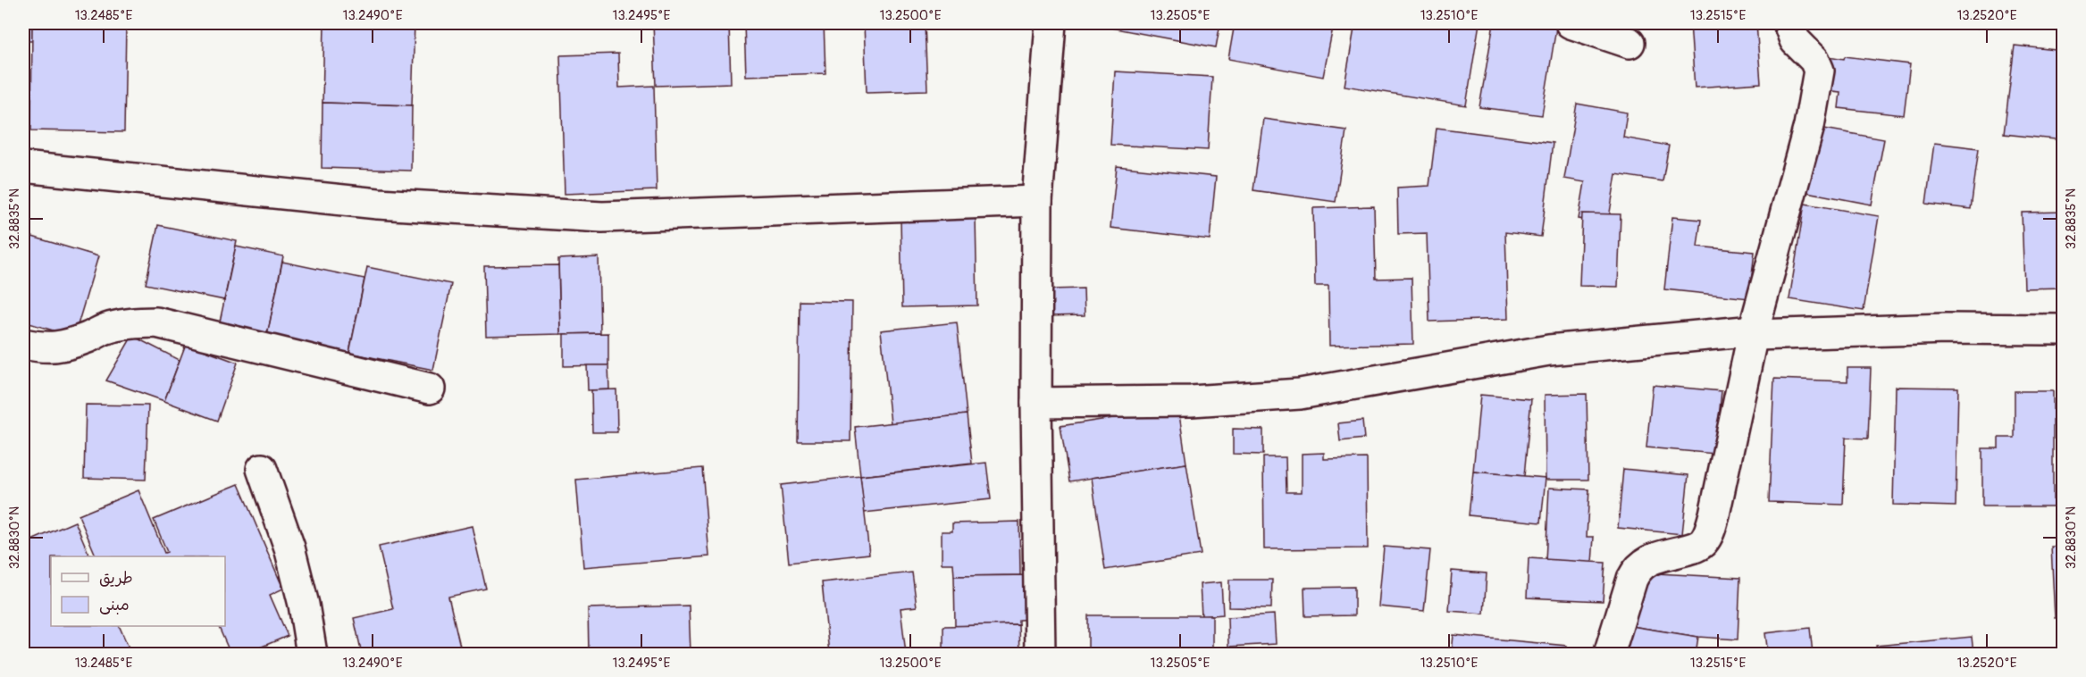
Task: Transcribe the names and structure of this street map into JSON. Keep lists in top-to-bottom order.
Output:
{
  "legend": ["طريق", "مبنى"],
  "coordinates": [
    "13.2485°E",
    "13.2490°E",
    "13.2495°E",
    "13.2500°E",
    "13.2505°E",
    "13.2510°E",
    "13.2515°E",
    "13.2520°E",
    "32.8835°N",
    "32.8830°N"
  ]
}
